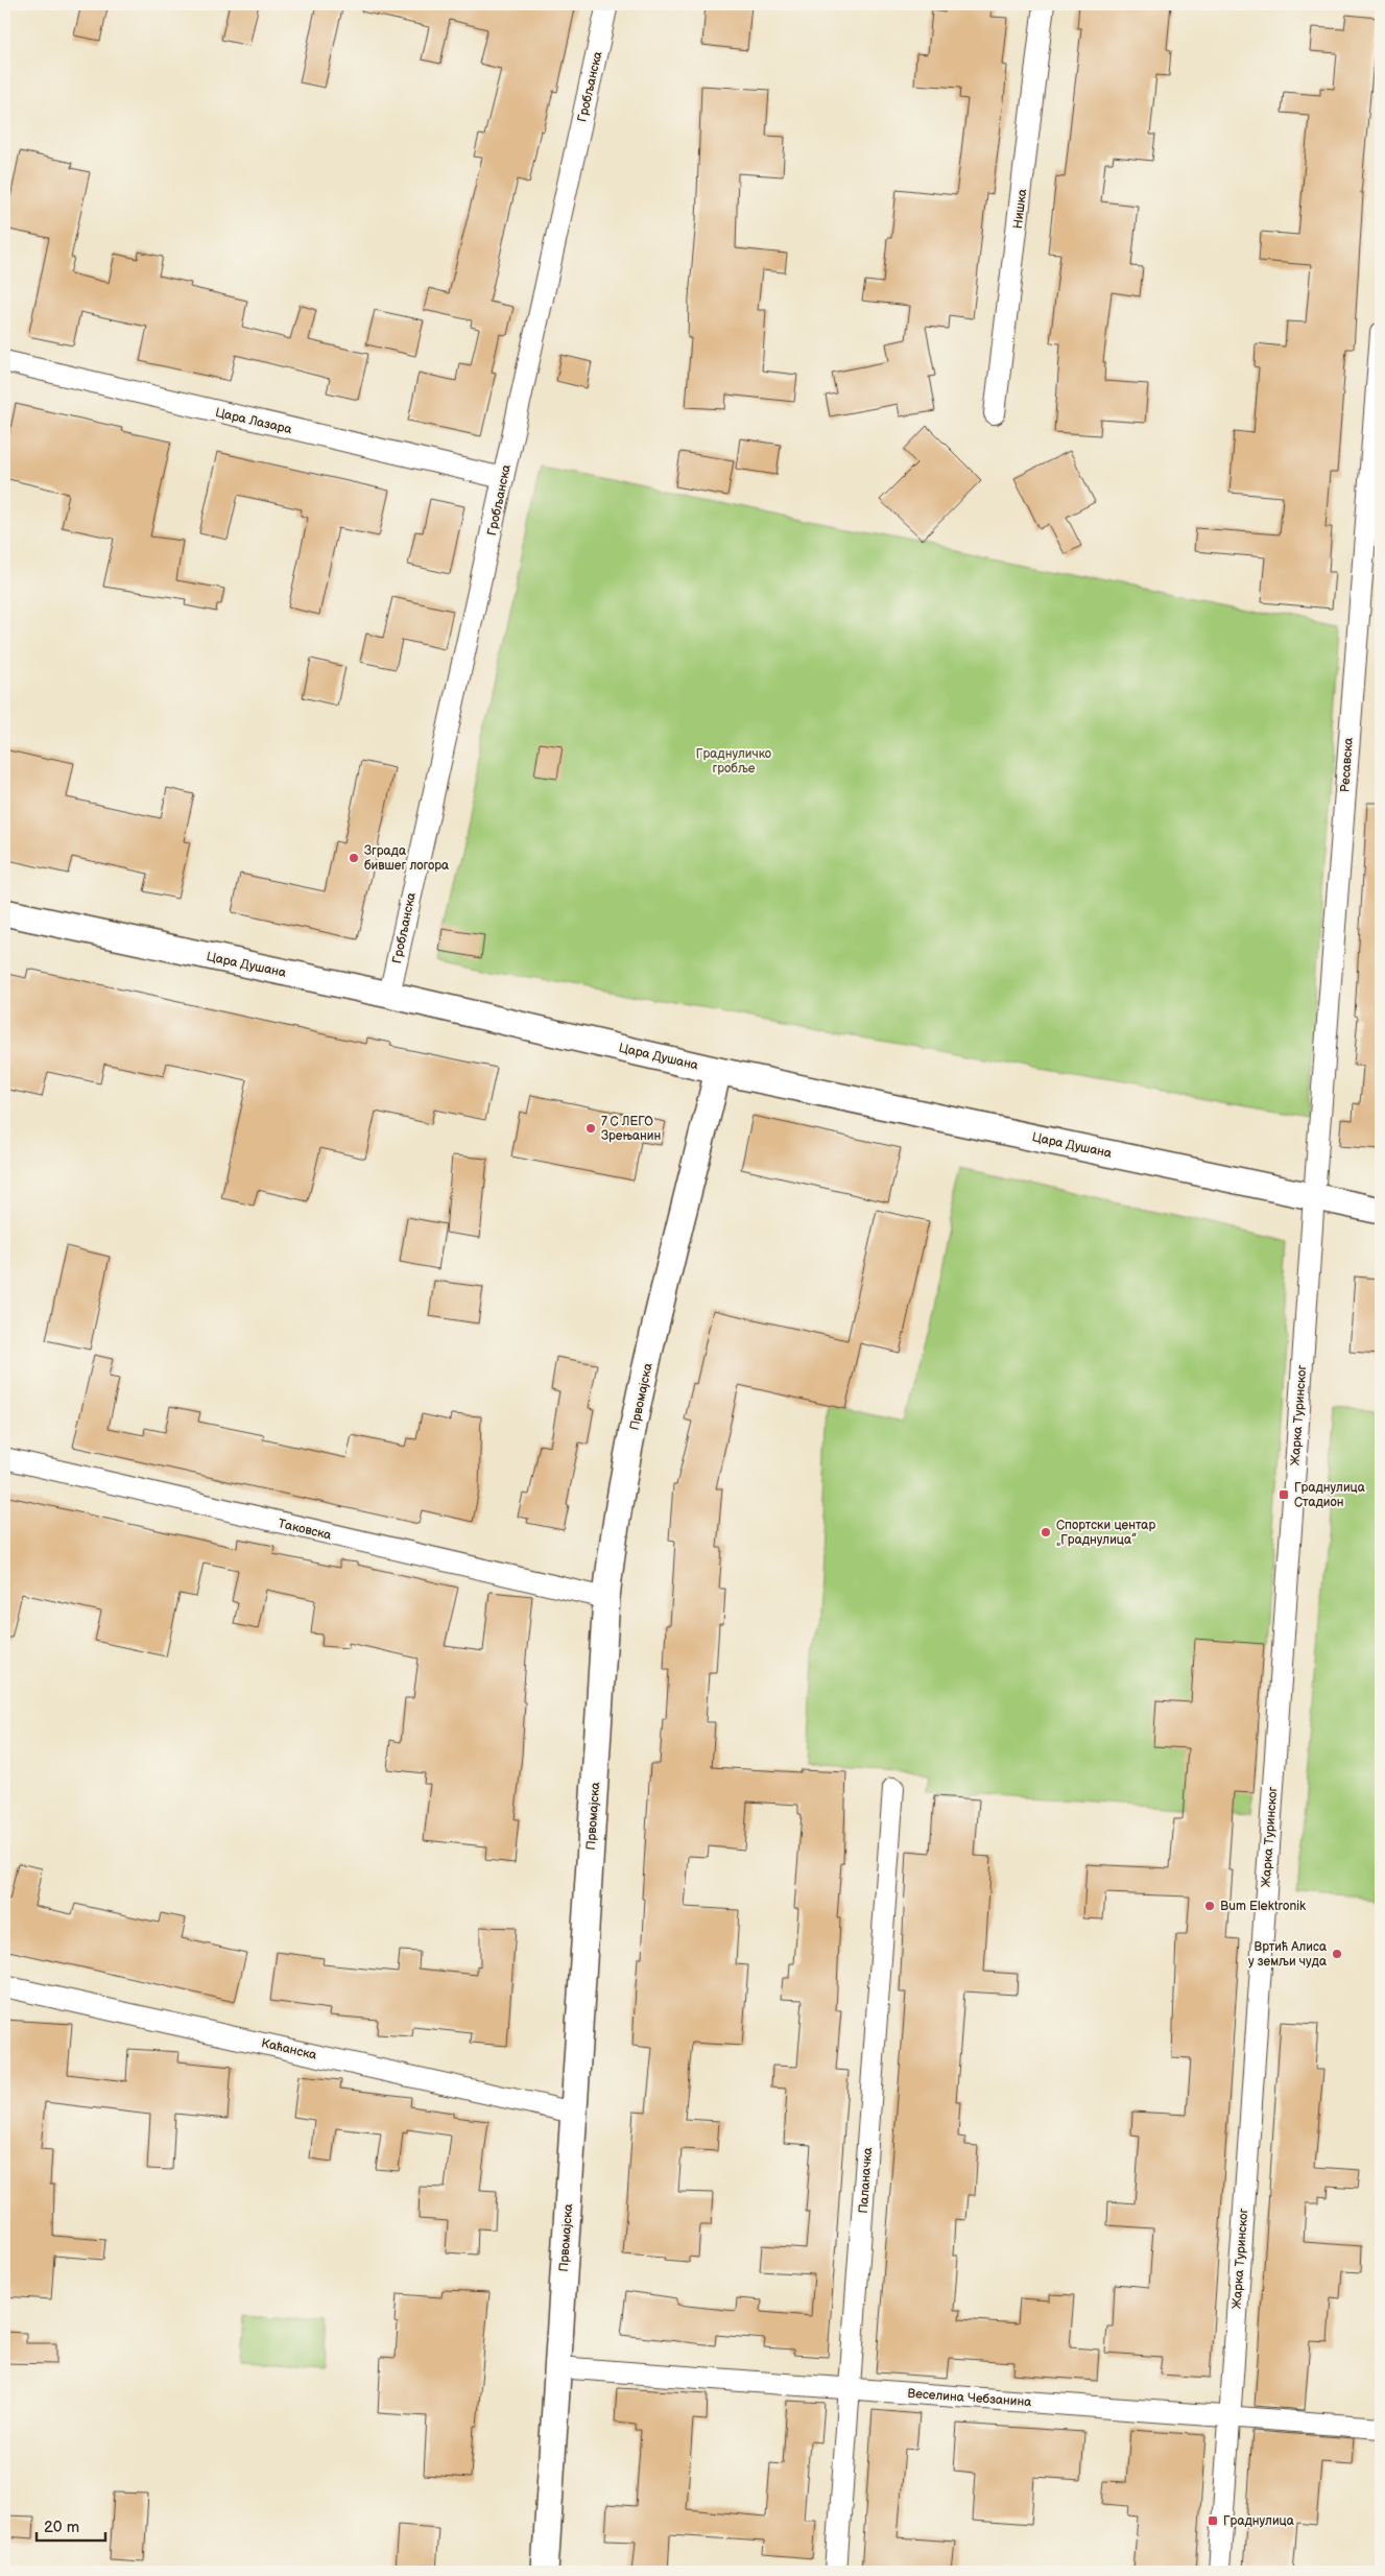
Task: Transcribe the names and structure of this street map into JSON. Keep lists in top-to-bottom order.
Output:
{
  "streets": {
    "street": [
      "Гробљанска",
      "Нишка",
      "Цара Лазара",
      "Ресавска",
      "Цара Душана",
      "Првомајска",
      "Жарка Туринског",
      "Таковска",
      "Каћанска",
      "Паланачка",
      "Веселина Чебзанина"
    ]
  },
  "crossings": [
    ["Гробљанска", "Цара Лазара"],
    ["Гробљанска", "Цара Душана"],
    ["Ресавска", "Цара Душана"],
    ["Ресавска", "Жарка Туринског"],
    ["Цара Душана", "Првомајска"],
    ["Цара Душана", "Жарка Туринског"],
    ["Првомајска", "Таковска"],
    ["Првомајска", "Каћанска"],
    ["Првомајска", "Веселина Чебзанина"],
    ["Жарка Туринског", "Веселина Чебзанина"],
    ["Паланачка", "Веселина Чебзанина"]
  ],
  "parks": ["Граднуличко гробље"],
  "places": {
    "other": [
      "Зграда бившег логора",
      "7 С ЛЕГО Зрењанин",
      "Спортски центар „Граднулица”",
      "Bum Elektronik",
      "Вртић Алиса у земљи чуда"
    ],
    "transit": ["Граднулица Стадион", "Граднулица"]
  },
  "scale_bar": "20 m"
}
